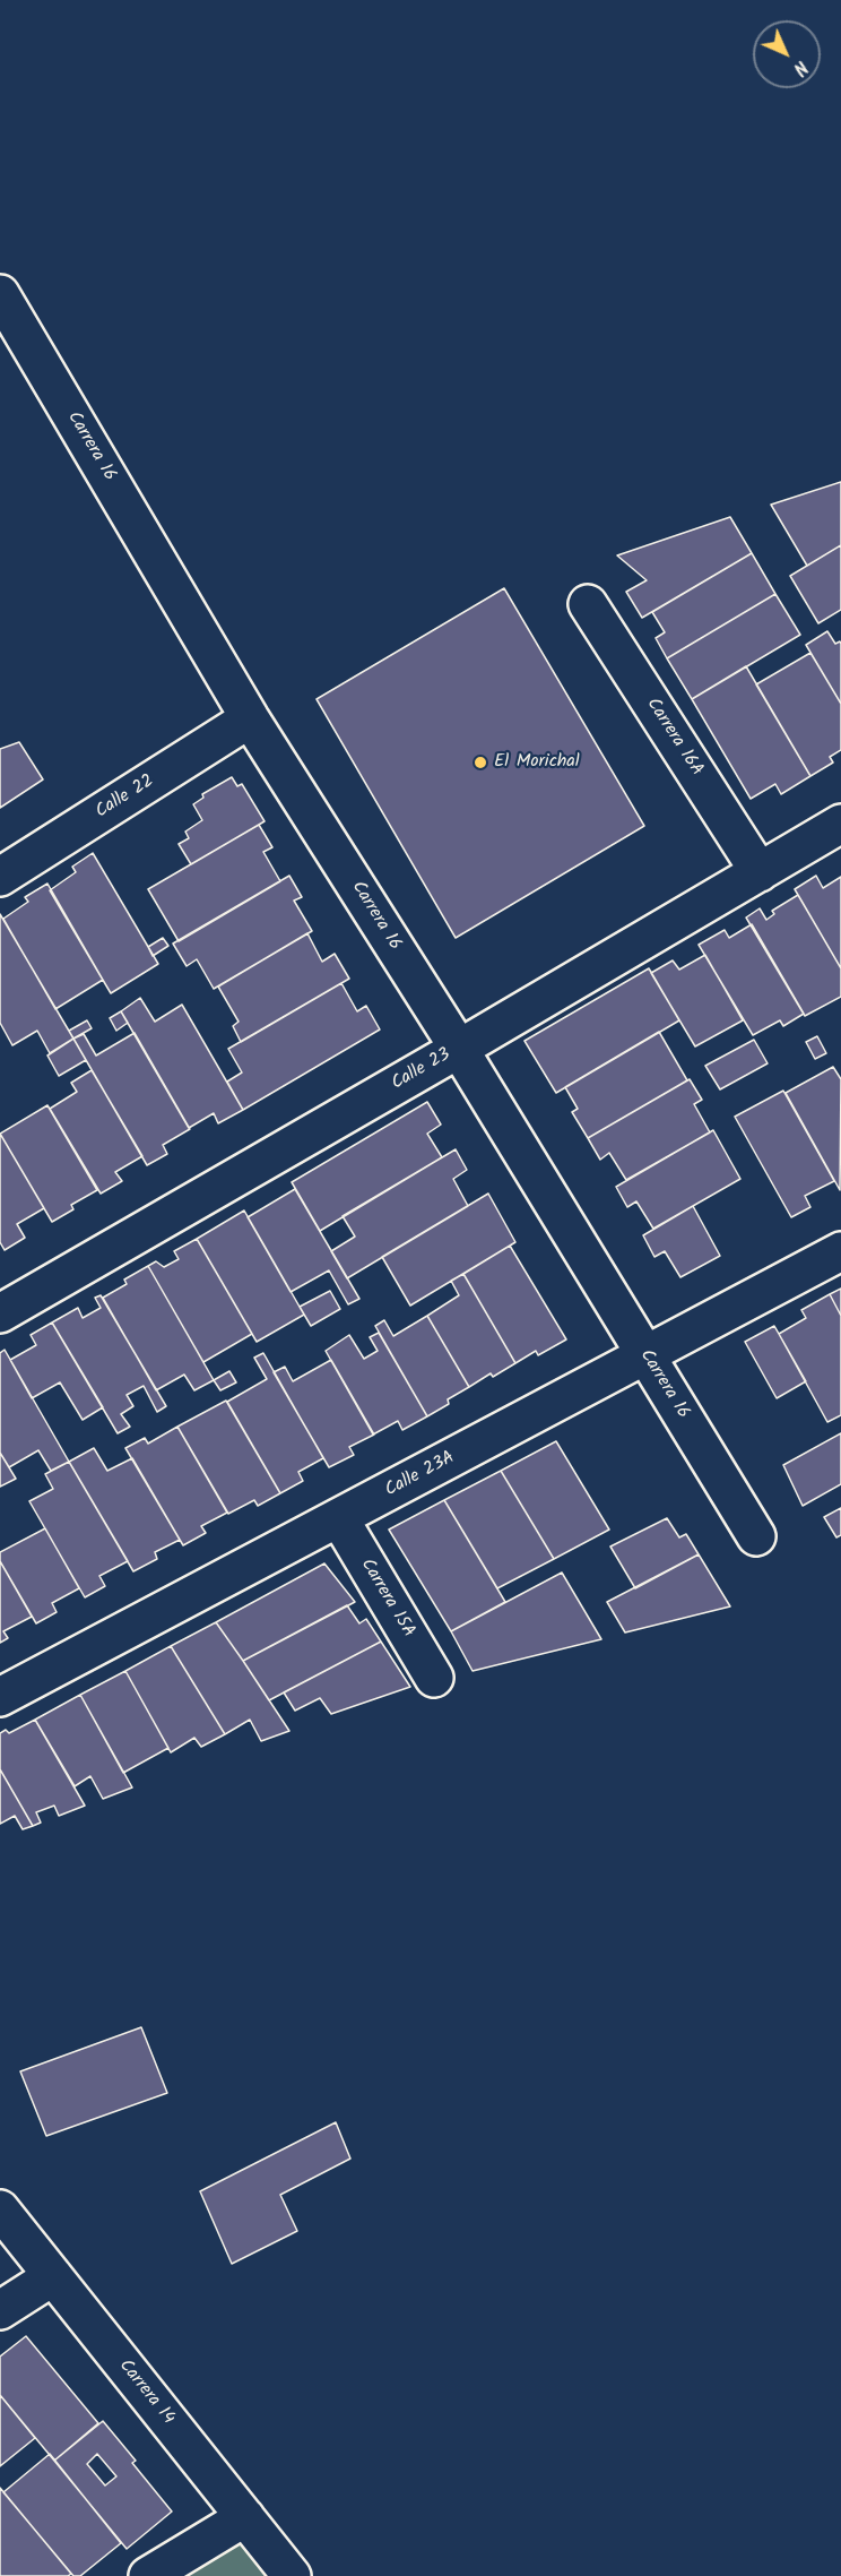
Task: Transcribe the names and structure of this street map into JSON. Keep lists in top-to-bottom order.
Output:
{
  "streets": {
    "street": [
      "Carrera 16",
      "Carrera 16A",
      "Calle 22",
      "Calle 23",
      "Calle 23A",
      "Carrera 15A",
      "Carrera 14"
    ]
  },
  "crossings": [
    ["Carrera 16", "Calle 22"],
    ["Carrera 16", "Calle 23"],
    ["Carrera 16", "Calle 23A"],
    ["Carrera 16A", "Calle 23"],
    ["Calle 23A", "Carrera 15A"]
  ],
  "places": ["El Morichal"],
  "north": "bottom right"
}
